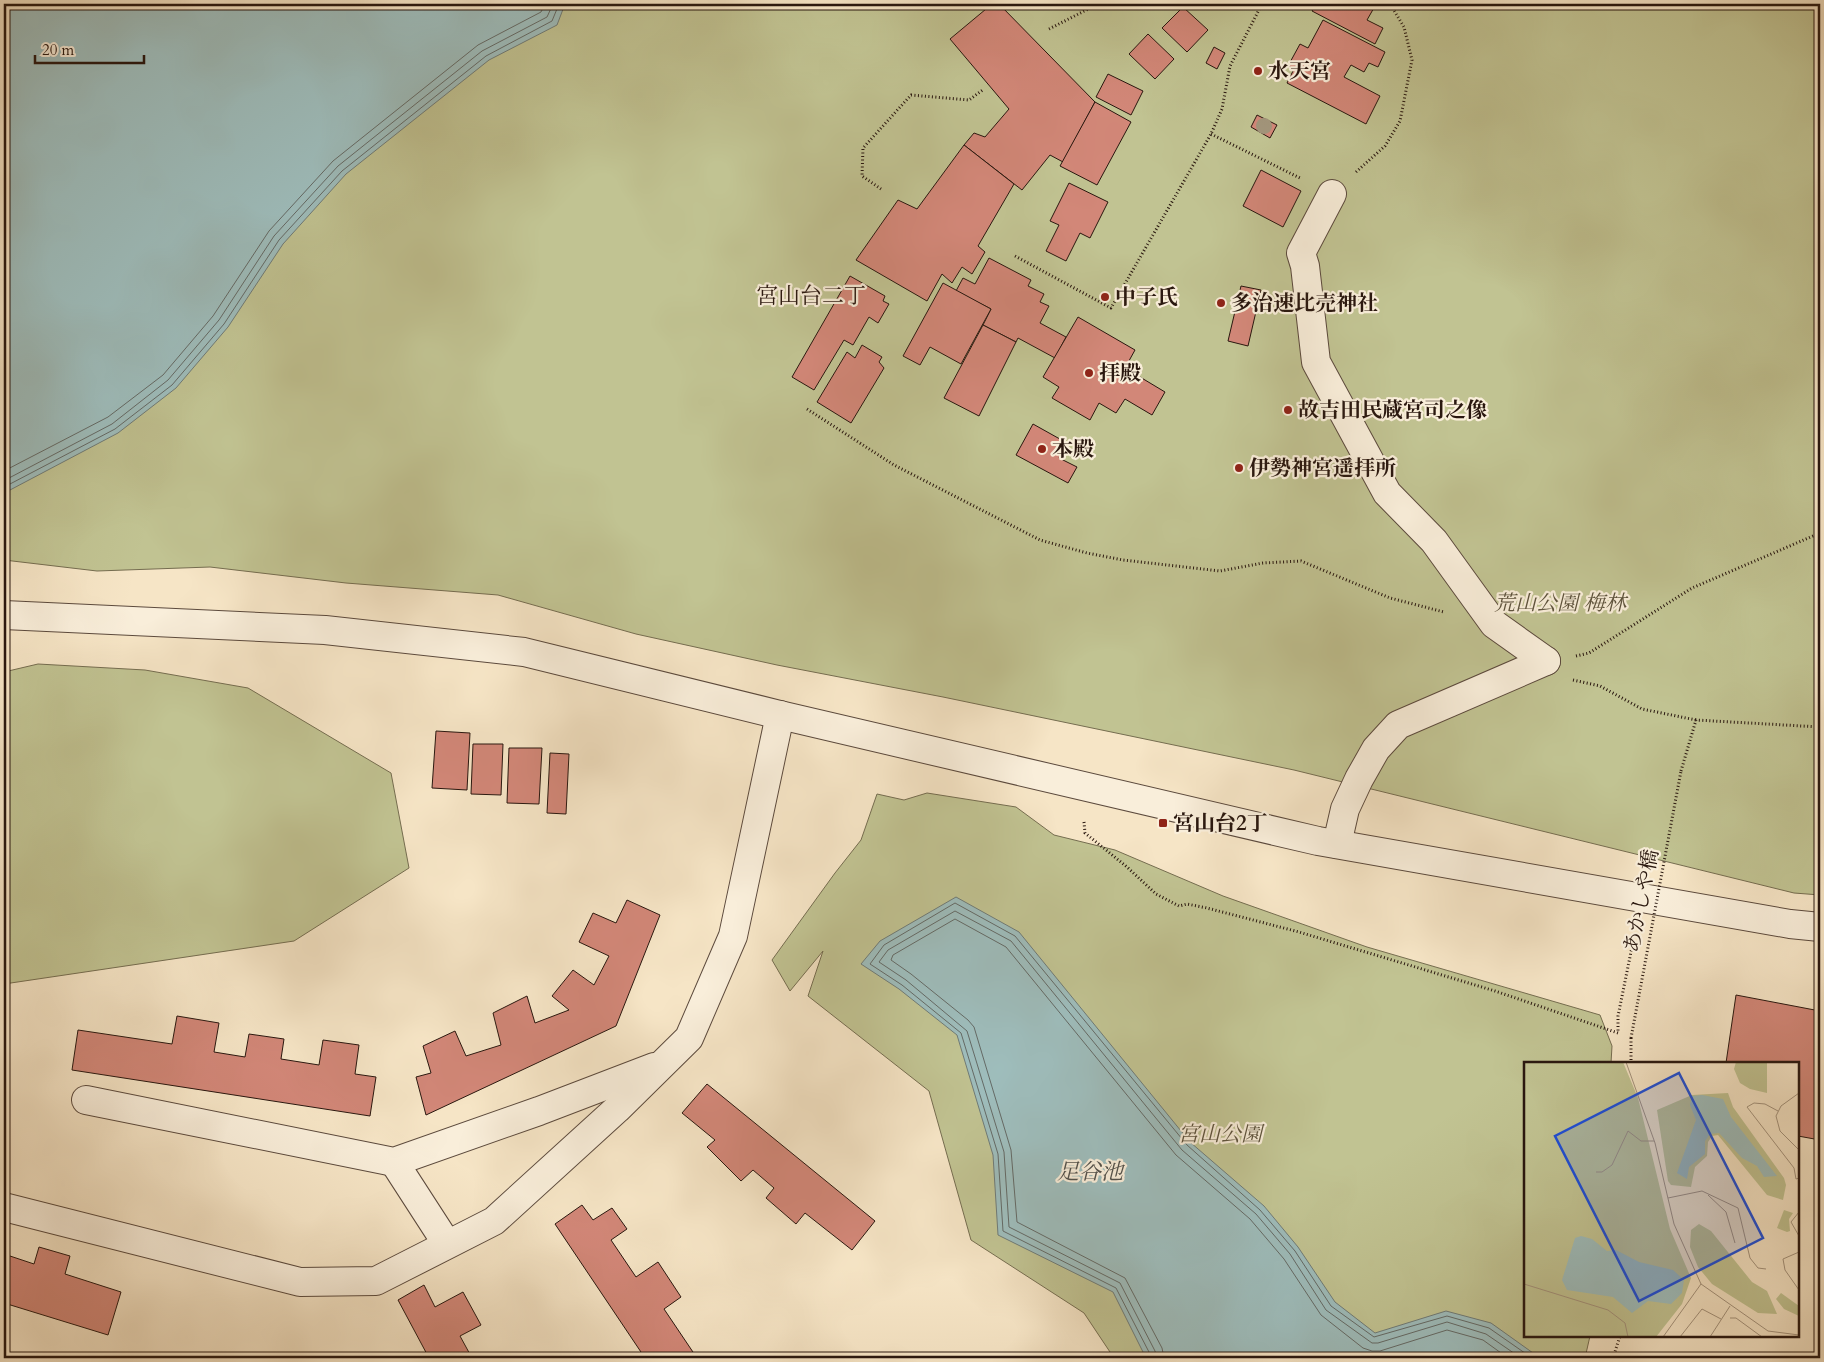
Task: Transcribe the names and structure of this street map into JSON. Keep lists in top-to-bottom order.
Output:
{
  "streets": {
    "path": ["あかしや橋"]
  },
  "districts": ["宮山台二丁"],
  "water": ["足谷池"],
  "parks": ["荒山公園 梅林", "宮山公園"],
  "places": {
    "other": [
      "水天宮",
      "中子氏",
      "多治速比売神社",
      "拝殿",
      "故吉田民蔵宮司之像",
      "本殿",
      "伊勢神宮遥拝所"
    ],
    "transit": ["宮山台2丁"]
  },
  "scale_bar": "20 m"
}
